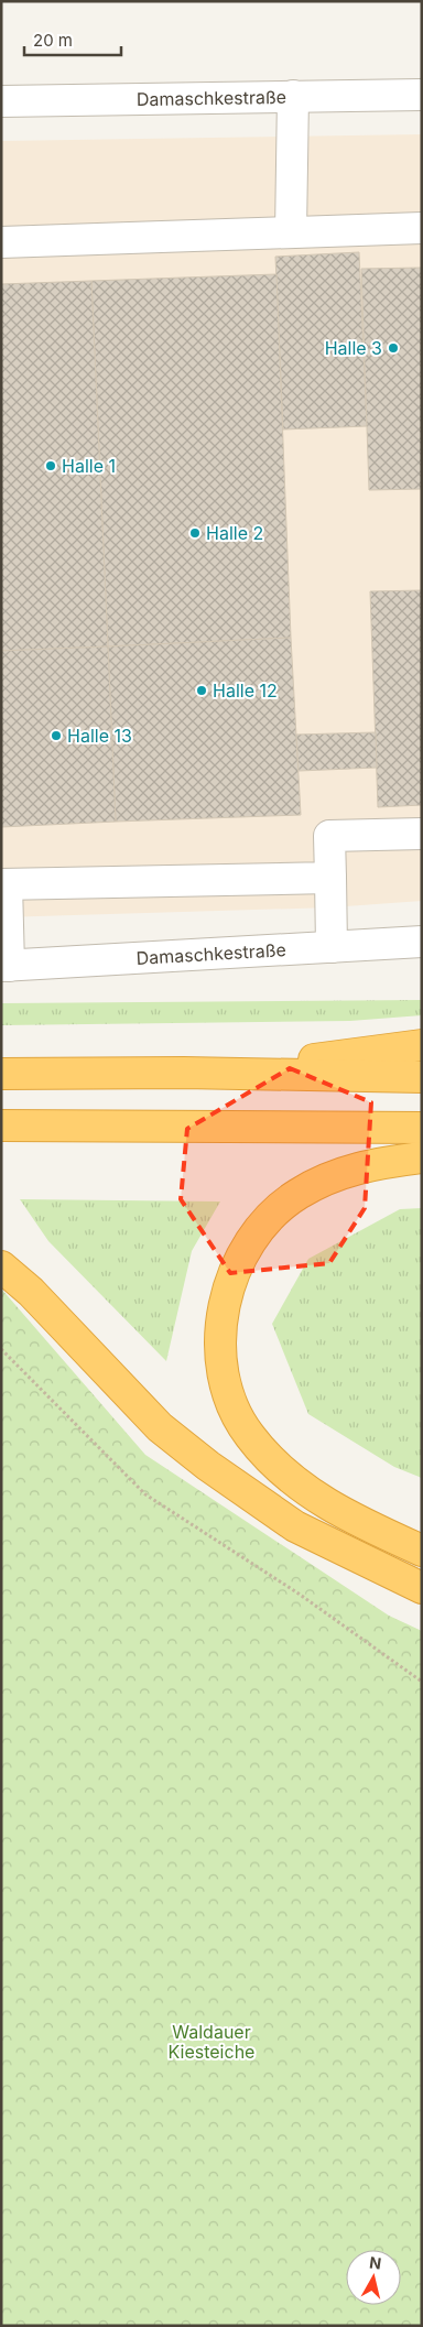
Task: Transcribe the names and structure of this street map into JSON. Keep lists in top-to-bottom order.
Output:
{
  "streets": {
    "street": ["Damaschkestraße"]
  },
  "parks": ["Waldauer Kiesteiche"],
  "places": [
    "Halle 3",
    "Halle 1",
    "Halle 2",
    "Halle 12",
    "Halle 13"
  ],
  "scale_bar": "20 m",
  "north": "top"
}
